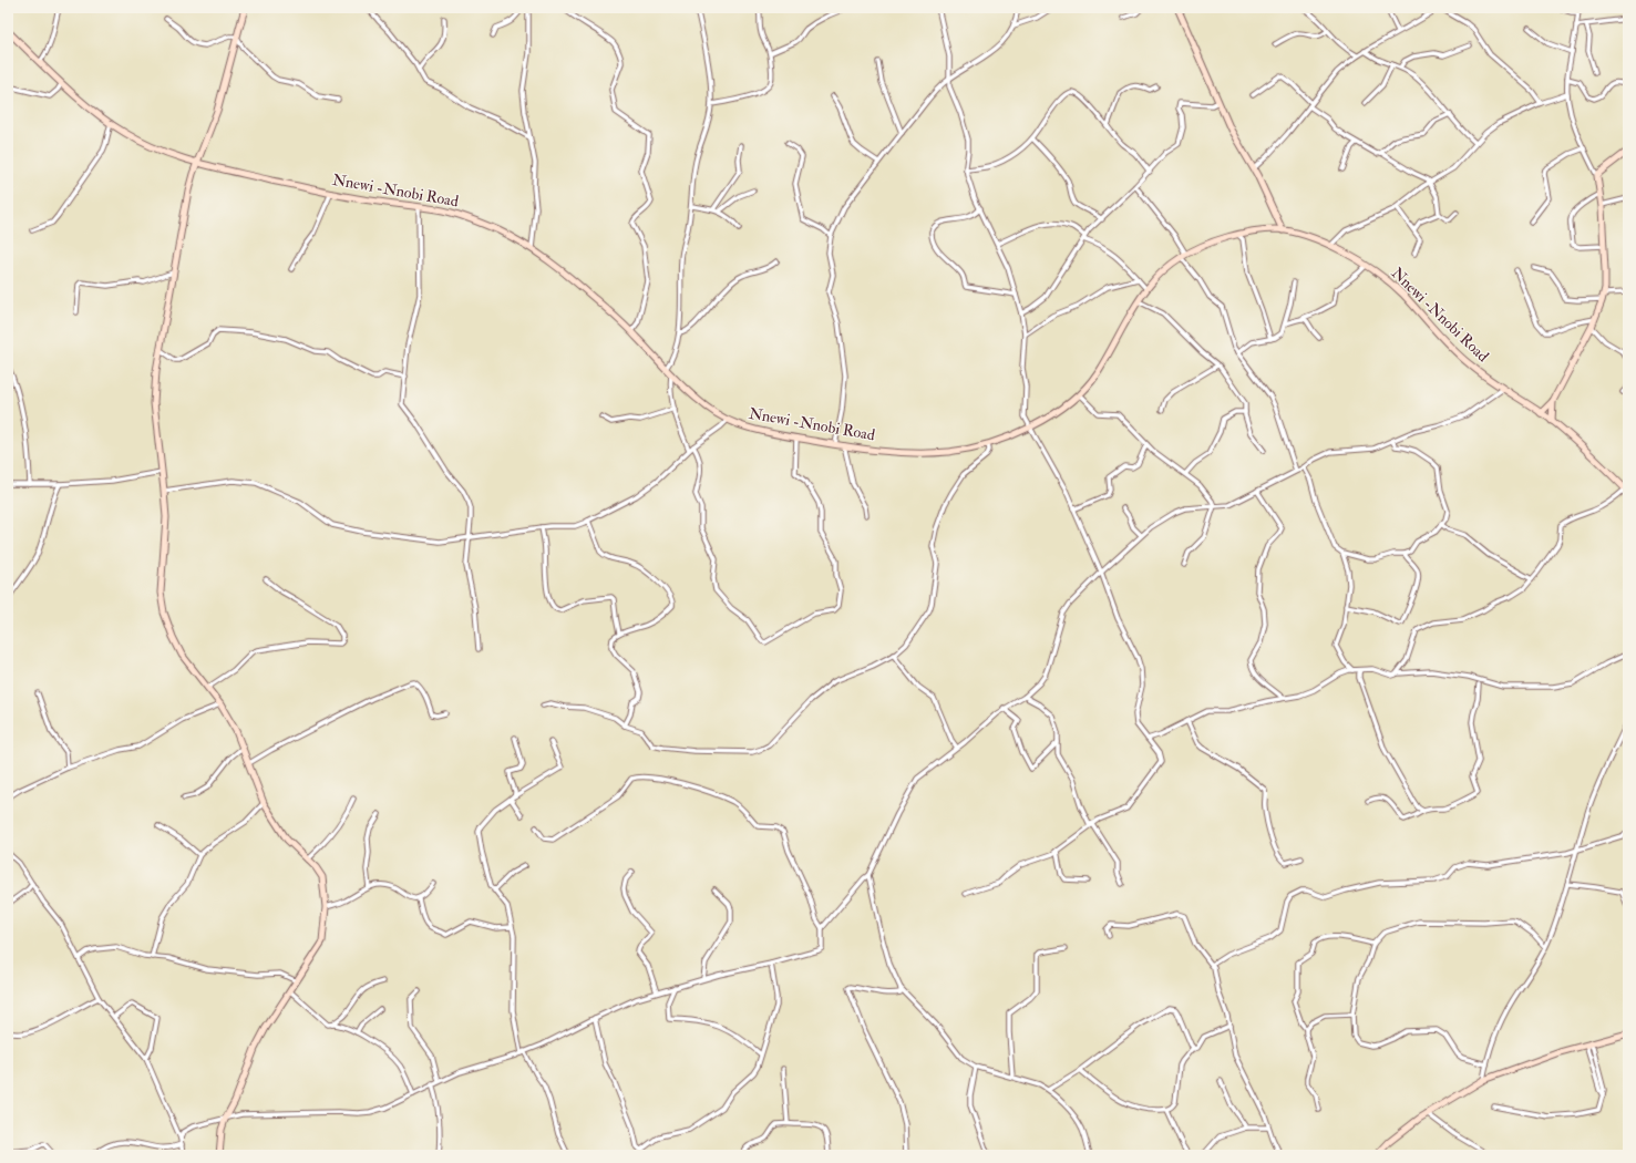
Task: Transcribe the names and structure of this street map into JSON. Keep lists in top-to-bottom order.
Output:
{
  "streets": {
    "main road": ["Nnewi -Nnobi Road"]
  }
}
